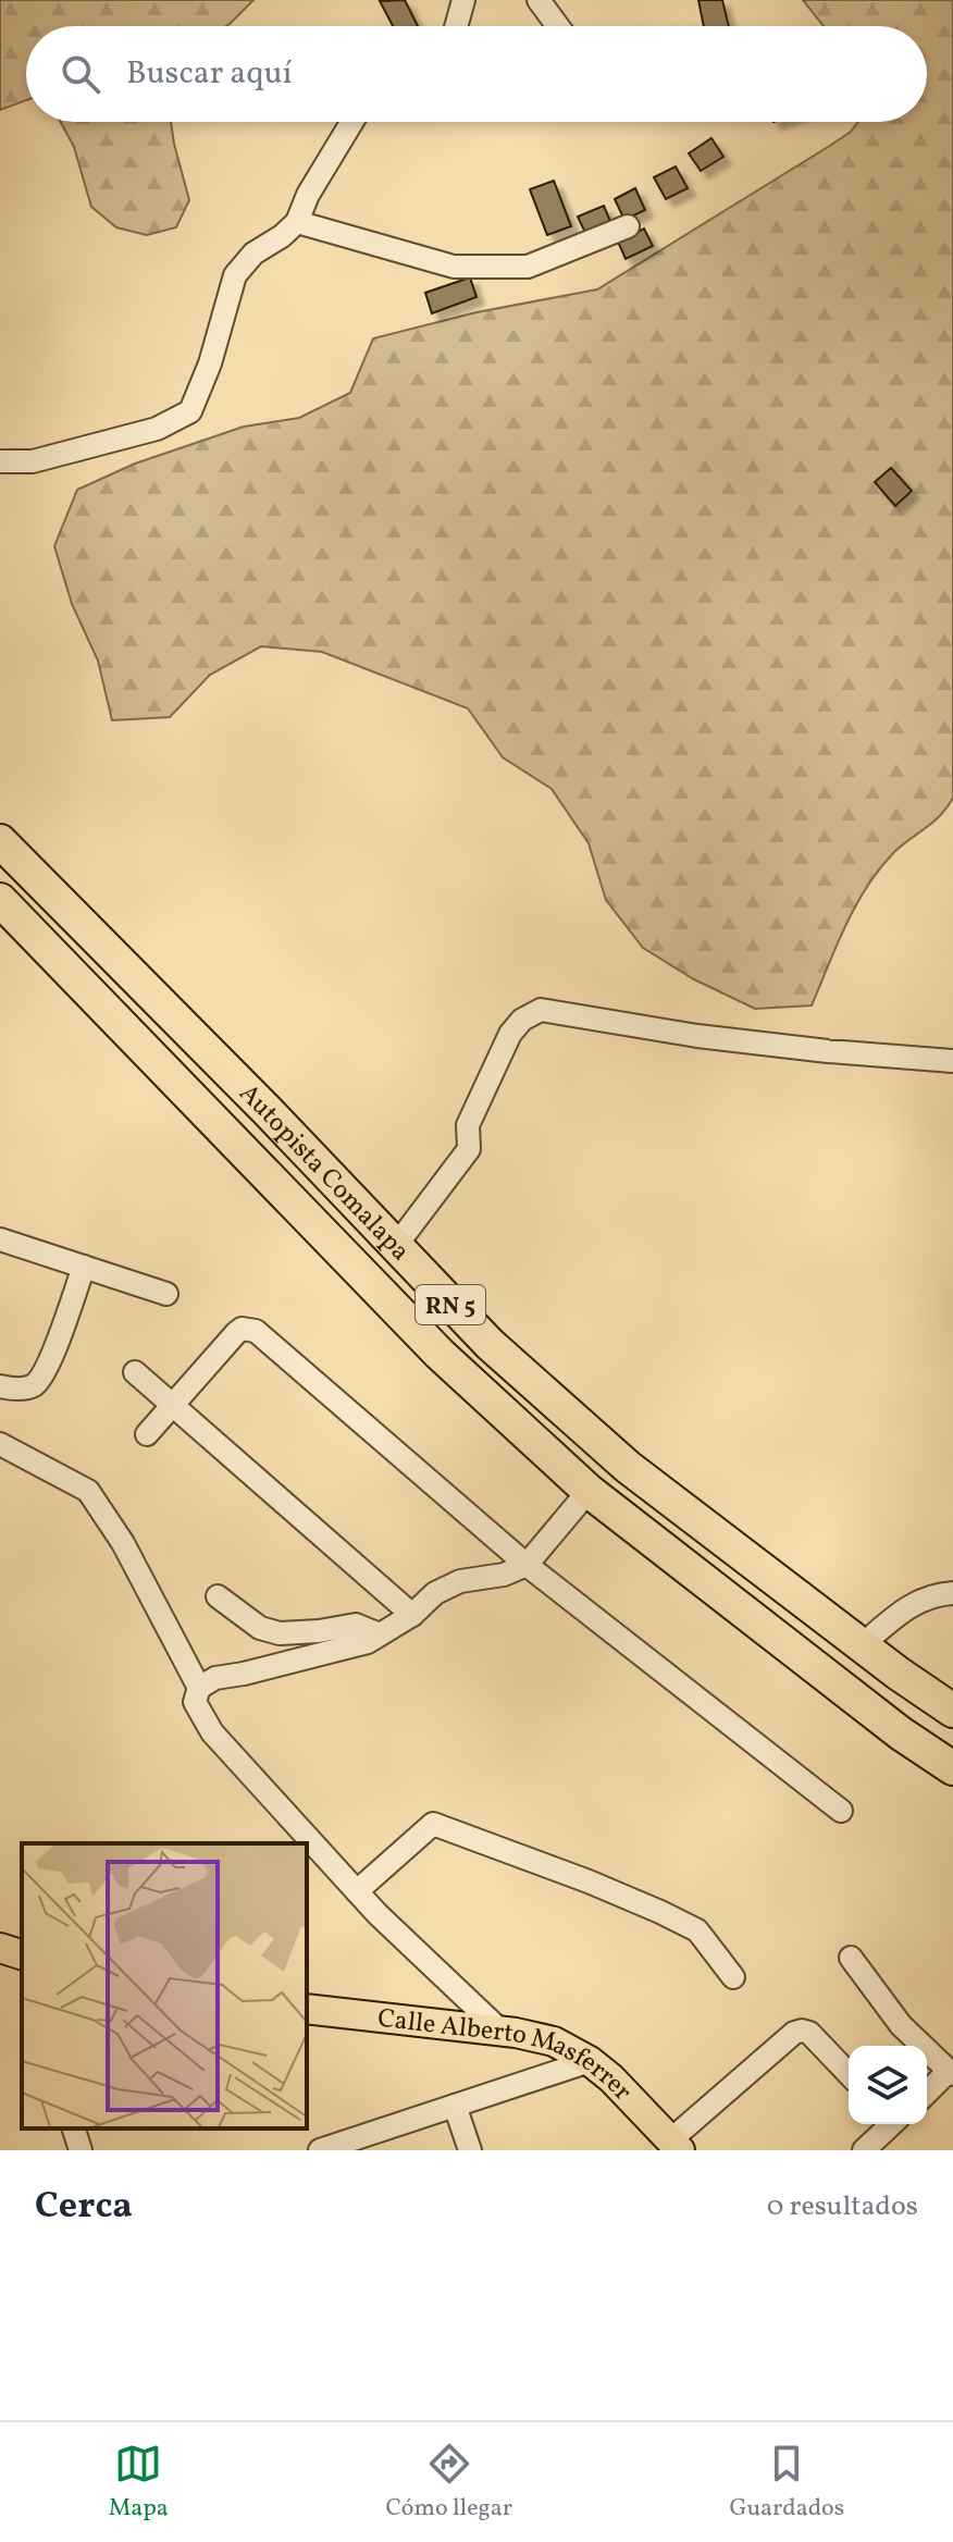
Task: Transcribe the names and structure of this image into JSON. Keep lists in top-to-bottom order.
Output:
{
  "streets": {
    "highway": ["Autopista Comalapa", "RN 5"],
    "main road": ["Calle Alberto Masferrer"]
  },
  "page": {
    "search": "Buscar aquí",
    "heading": ["Cerca", "0 resultados"],
    "nav": ["Mapa", "Cómo llegar", "Guardados"]
  }
}
